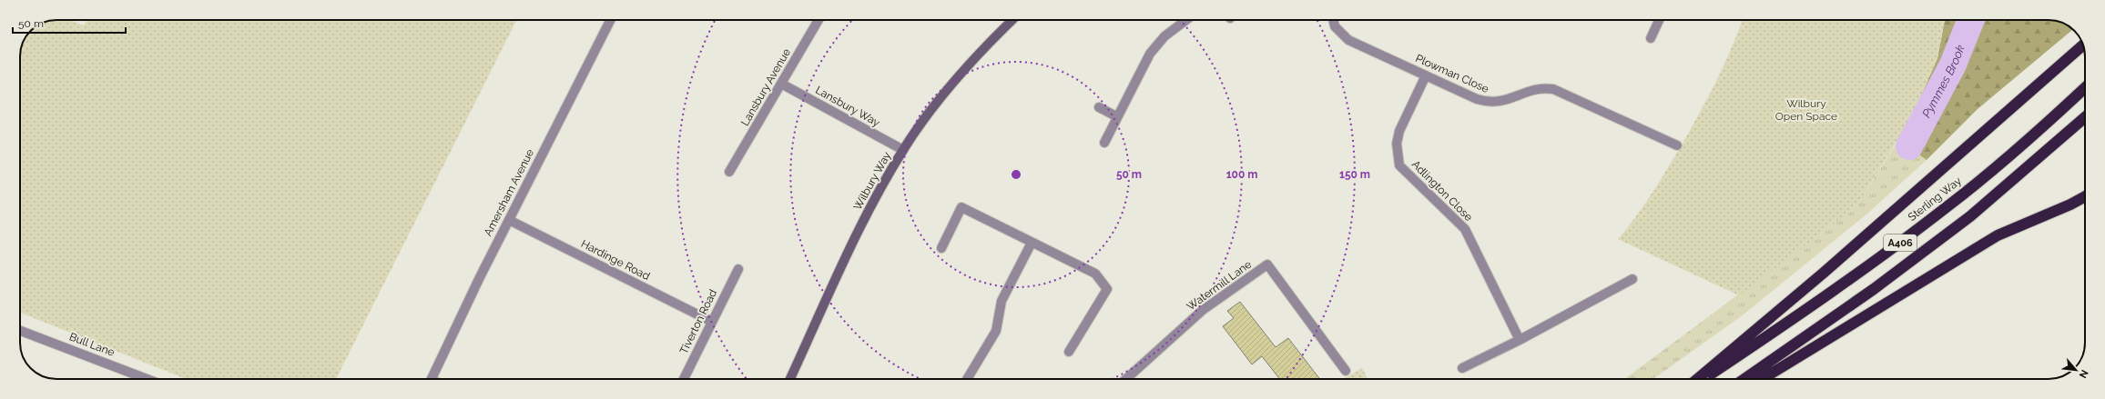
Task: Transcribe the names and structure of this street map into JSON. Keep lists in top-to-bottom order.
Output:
{
  "streets": {
    "highway": ["Sterling Way", "A406"],
    "street": [
      "Plowman Close",
      "Lansbury Avenue",
      "Lansbury Way",
      "Wilbury Way",
      "Adlington Close",
      "Amersham Avenue",
      "Hardinge Road",
      "Watermill Lane",
      "Tiverton Road",
      "Bull Lane"
    ]
  },
  "crossings": [
    ["Plowman Close", "Adlington Close"],
    ["Lansbury Avenue", "Lansbury Way"],
    ["Lansbury Way", "Wilbury Way"],
    ["Amersham Avenue", "Hardinge Road"],
    ["Hardinge Road", "Tiverton Road"]
  ],
  "water": ["Pymmes Brook"],
  "parks": ["Wilbury Open Space"],
  "scale_bar": "50 m",
  "north": "bottom right",
  "rings": ["50 m", "100 m", "150 m"]
}
